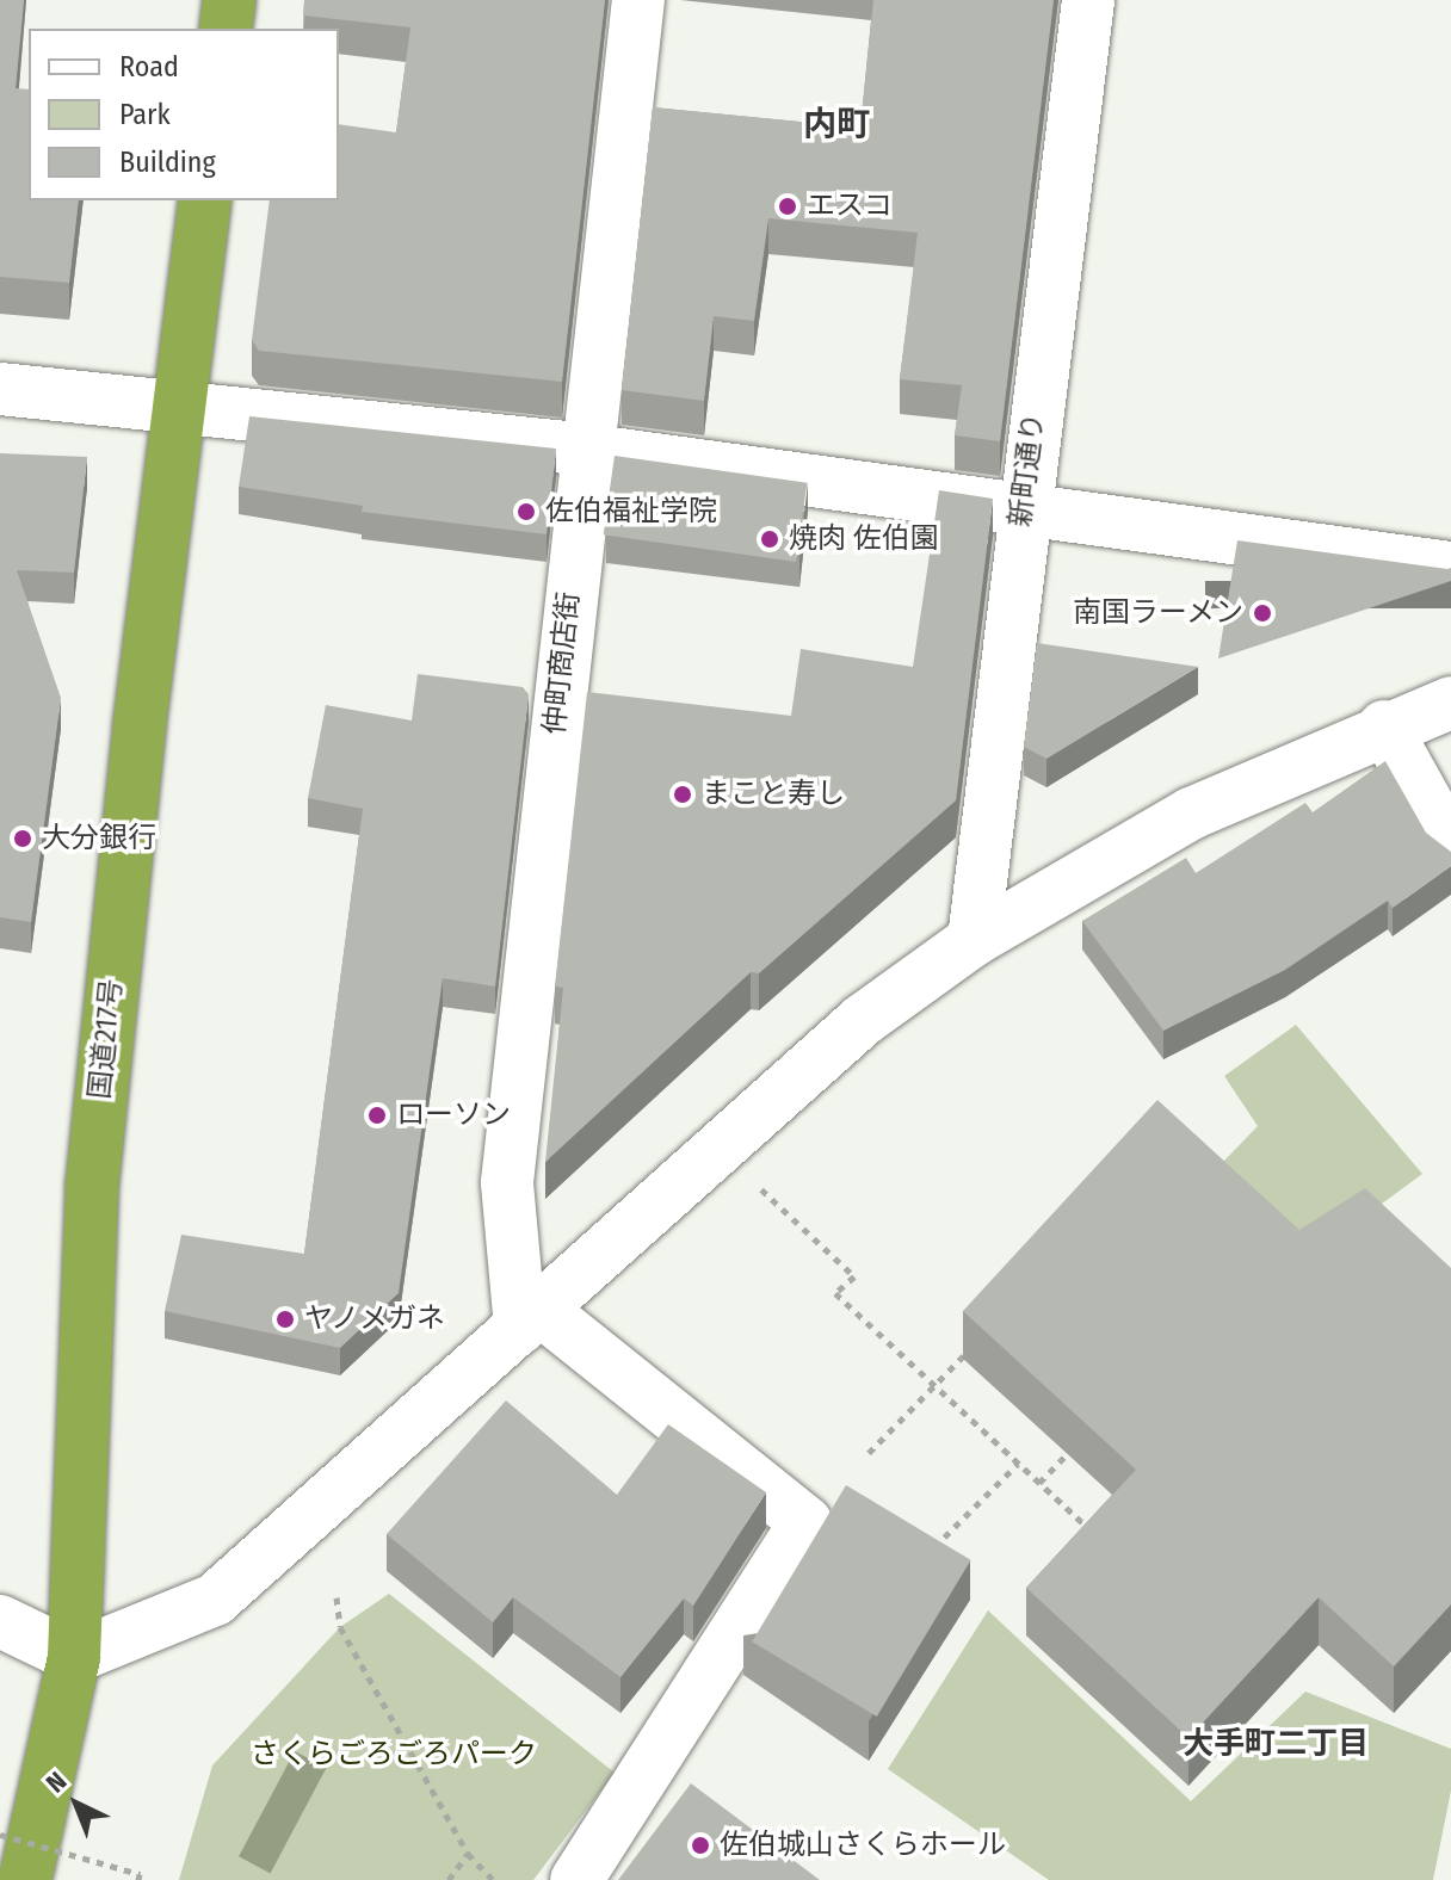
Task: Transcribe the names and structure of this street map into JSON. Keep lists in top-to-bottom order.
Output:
{
  "streets": {
    "highway": ["国道217号"],
    "street": ["新町通り", "仲町商店街"]
  },
  "districts": ["内町", "大手町二丁目"],
  "parks": ["さくらごろごろパーク"],
  "places": [
    "エスコ",
    "佐伯福祉学院",
    "焼肉 佐伯園",
    "南国ラーメン",
    "まこと寿し",
    "大分銀行",
    "ローソン",
    "ヤノメガネ",
    "佐伯城山さくらホール"
  ],
  "legend": ["Road", "Park", "Building"],
  "north": "top left"
}
